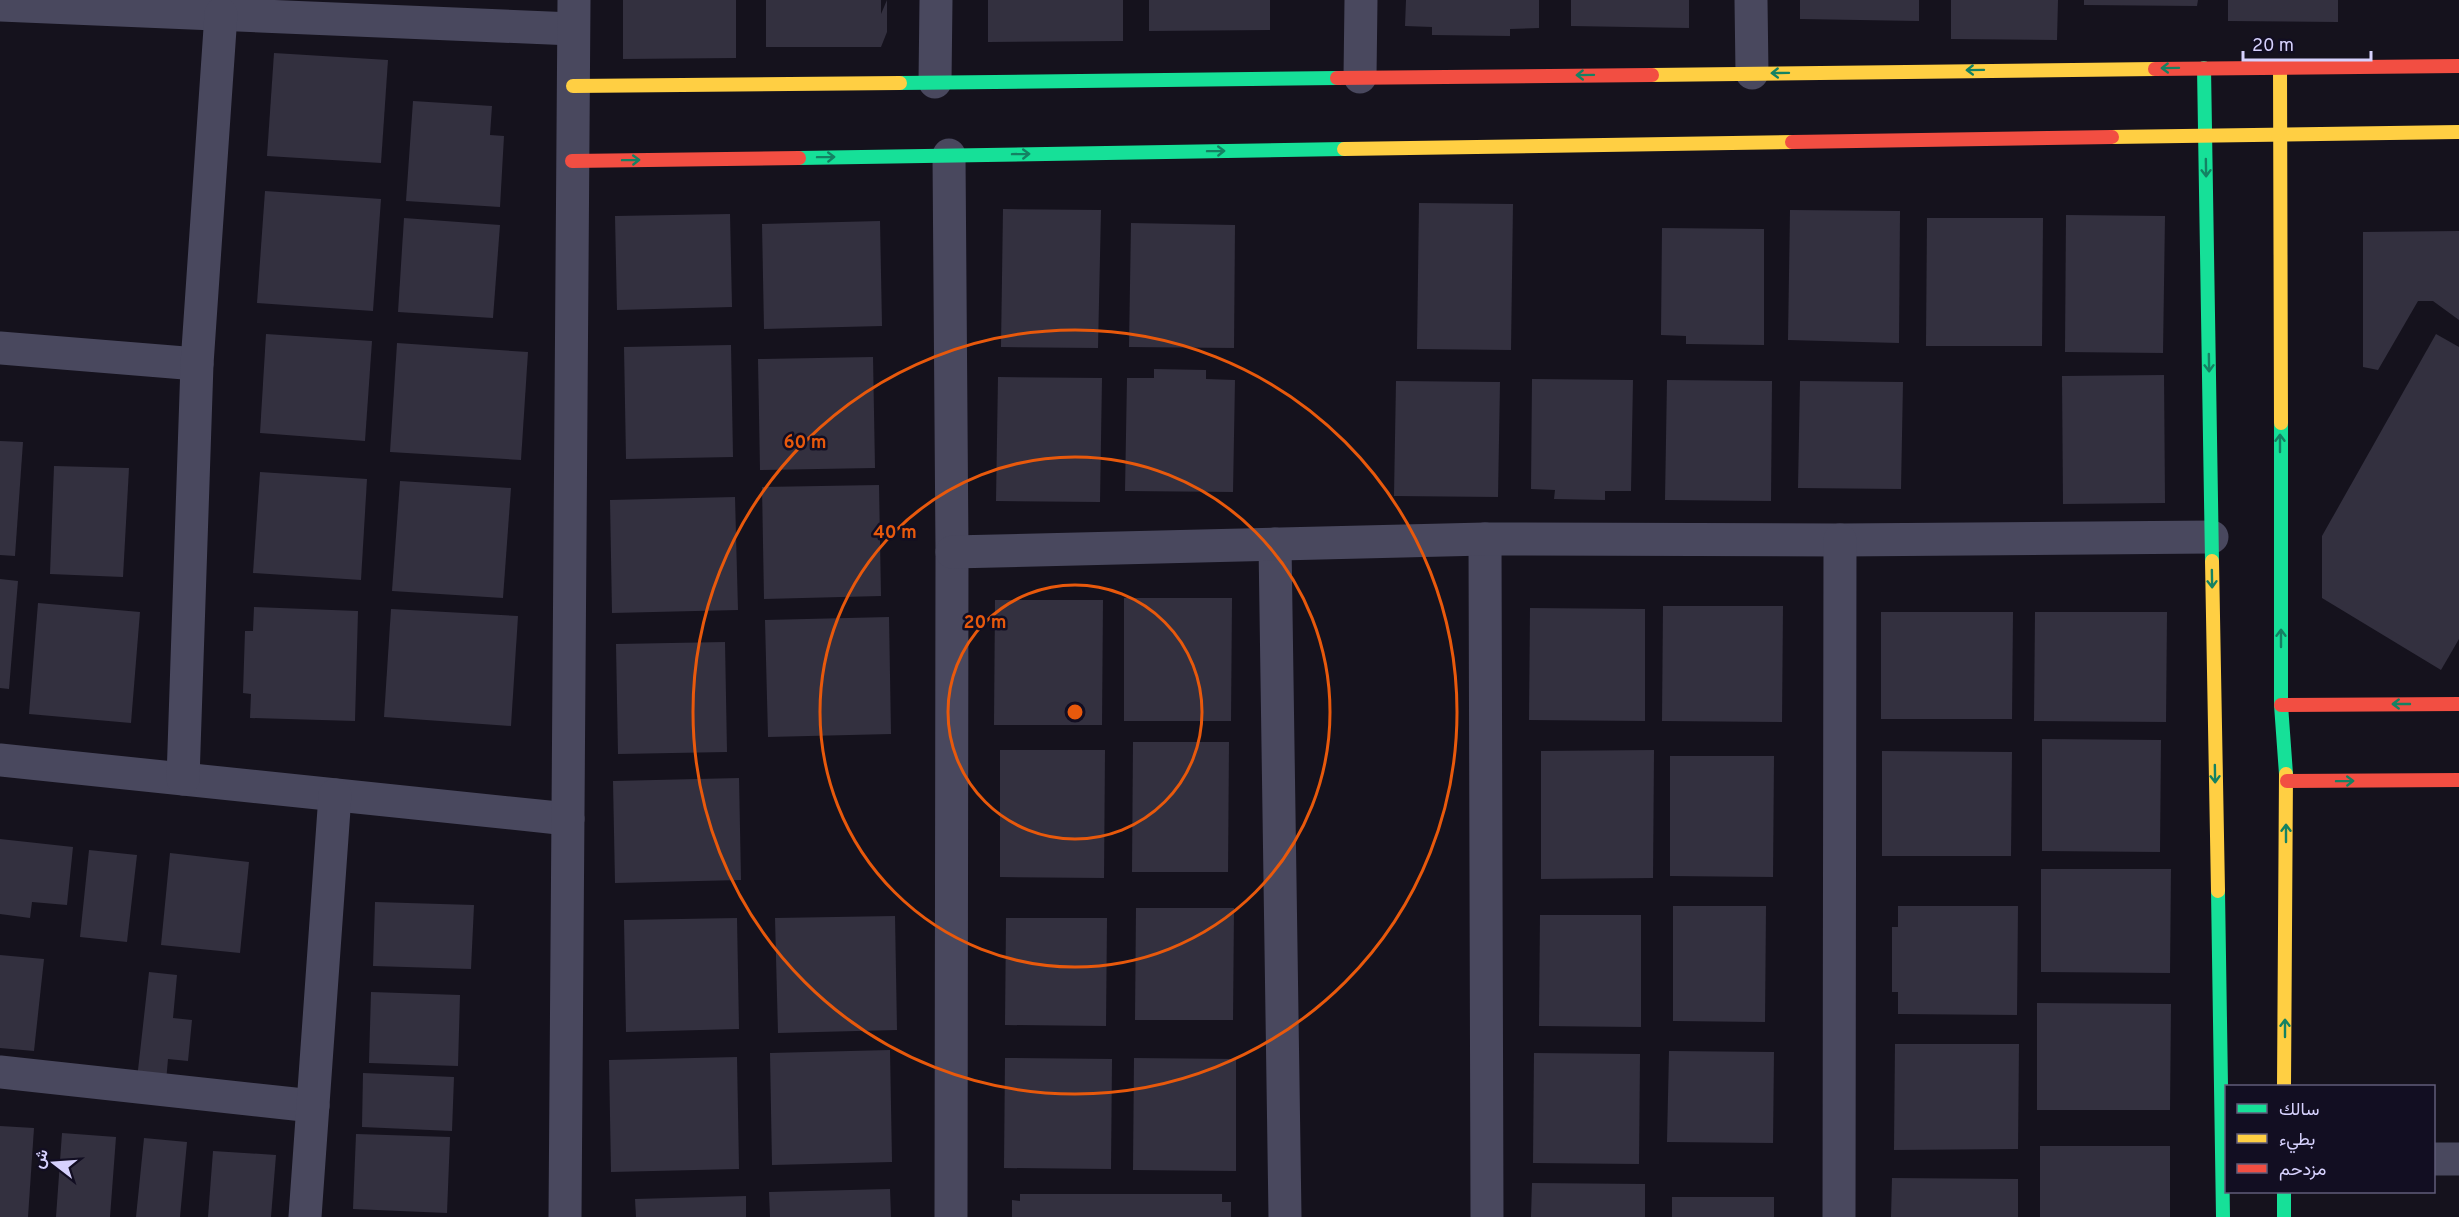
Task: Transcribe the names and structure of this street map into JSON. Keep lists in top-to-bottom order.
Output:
{
  "legend": ["سالك", "بطيء", "مزدحم"],
  "scale_bar": "20 m",
  "north": "left",
  "rings": ["60 m", "40 m", "20 m"]
}
